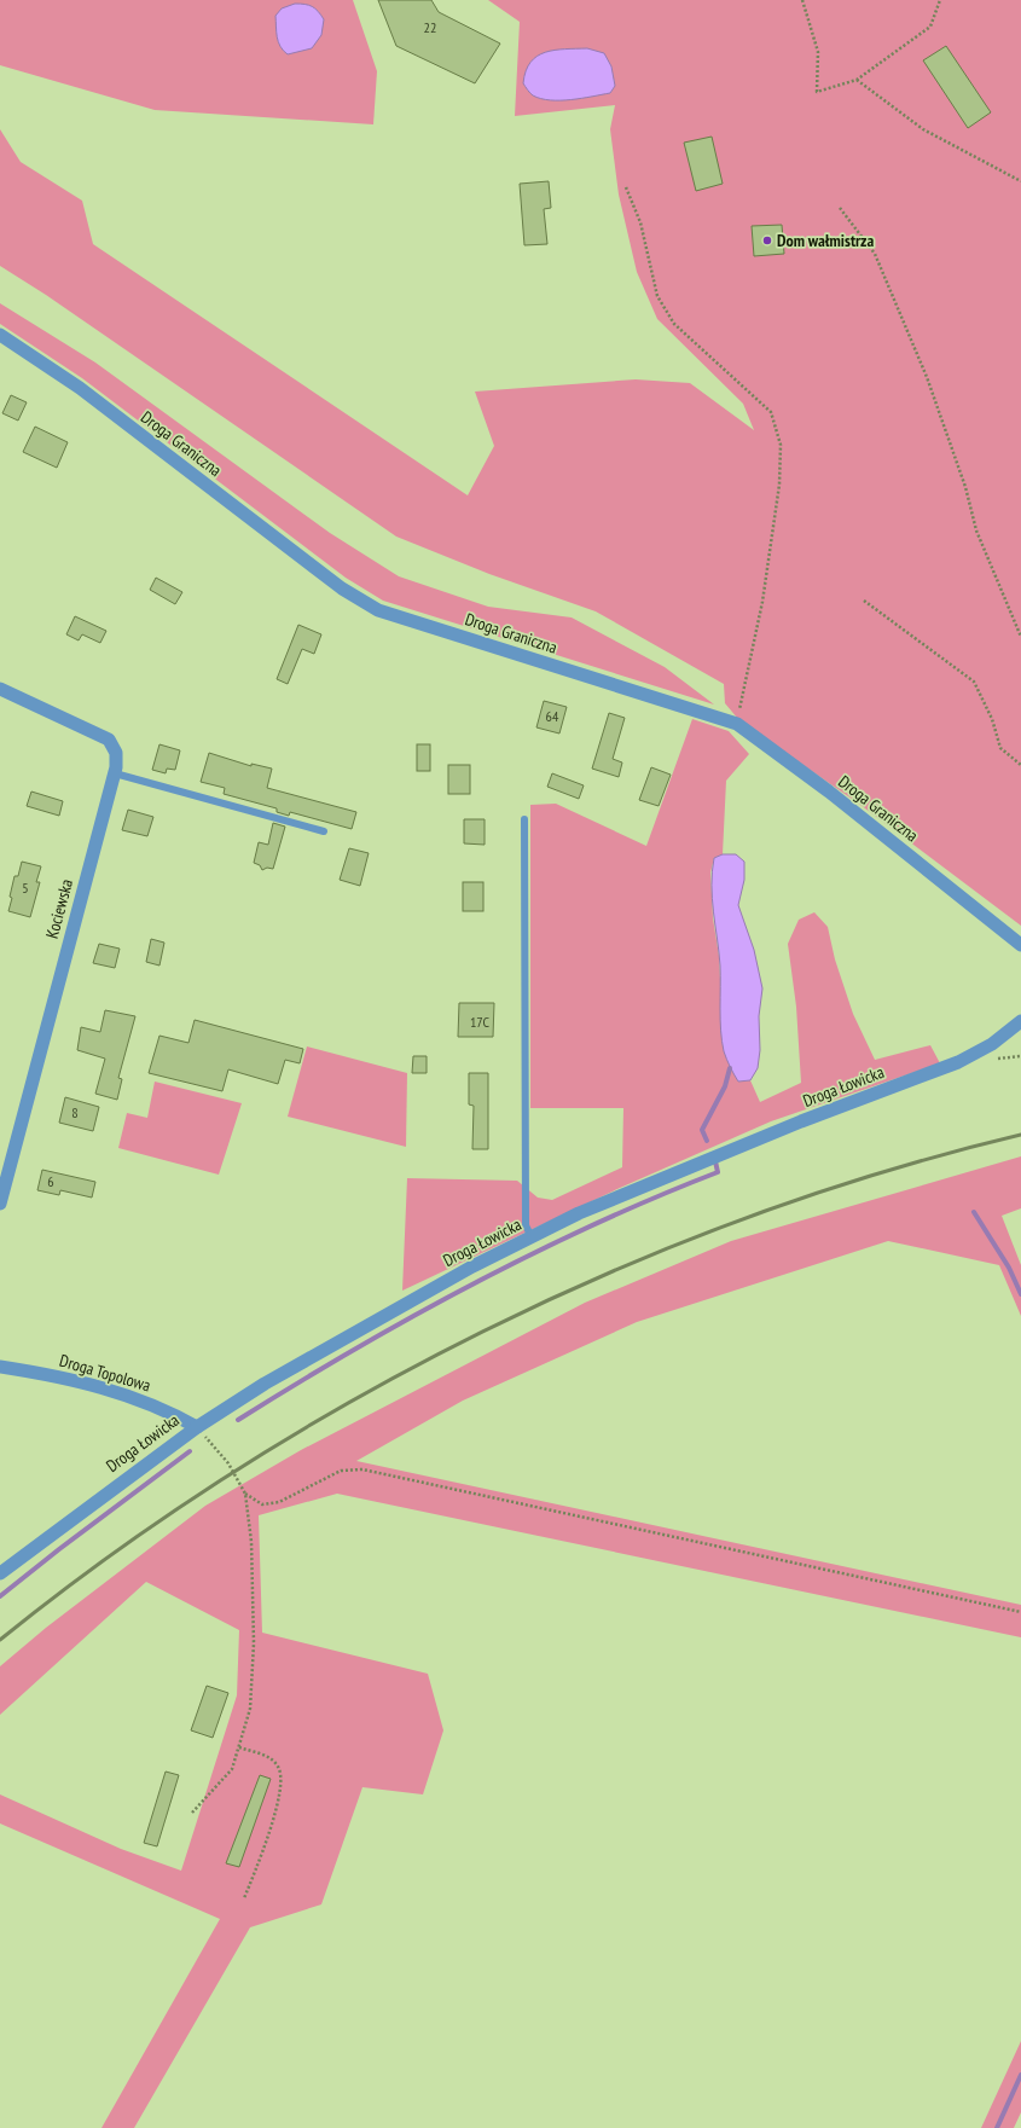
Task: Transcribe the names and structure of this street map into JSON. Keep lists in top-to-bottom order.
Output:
{
  "streets": {
    "street": [
      "Droga Graniczna",
      "Kociewska",
      "Droga Łowicka",
      "Droga Topolowa"
    ]
  },
  "crossings": [
    ["Droga Łowicka", "Droga Topolowa"]
  ],
  "places": ["Dom wałmistrza"],
  "house_numbers": [
    "22",
    "64",
    "5",
    "17C",
    "8",
    "6"
  ]
}
